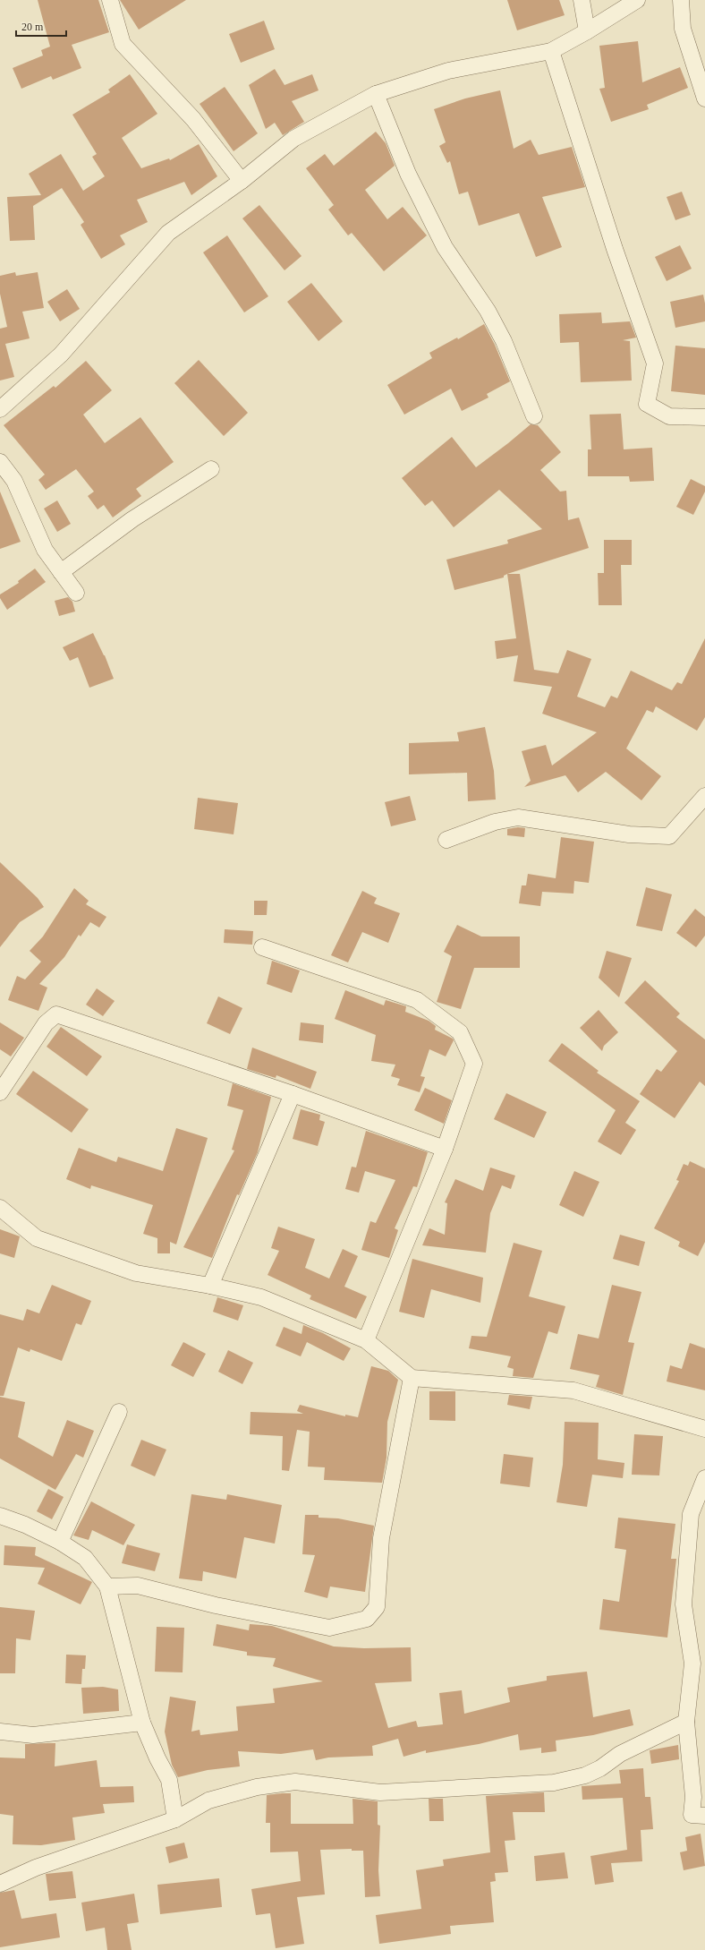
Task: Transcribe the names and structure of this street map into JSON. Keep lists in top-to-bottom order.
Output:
{
  "scale_bar": "20 m"
}
